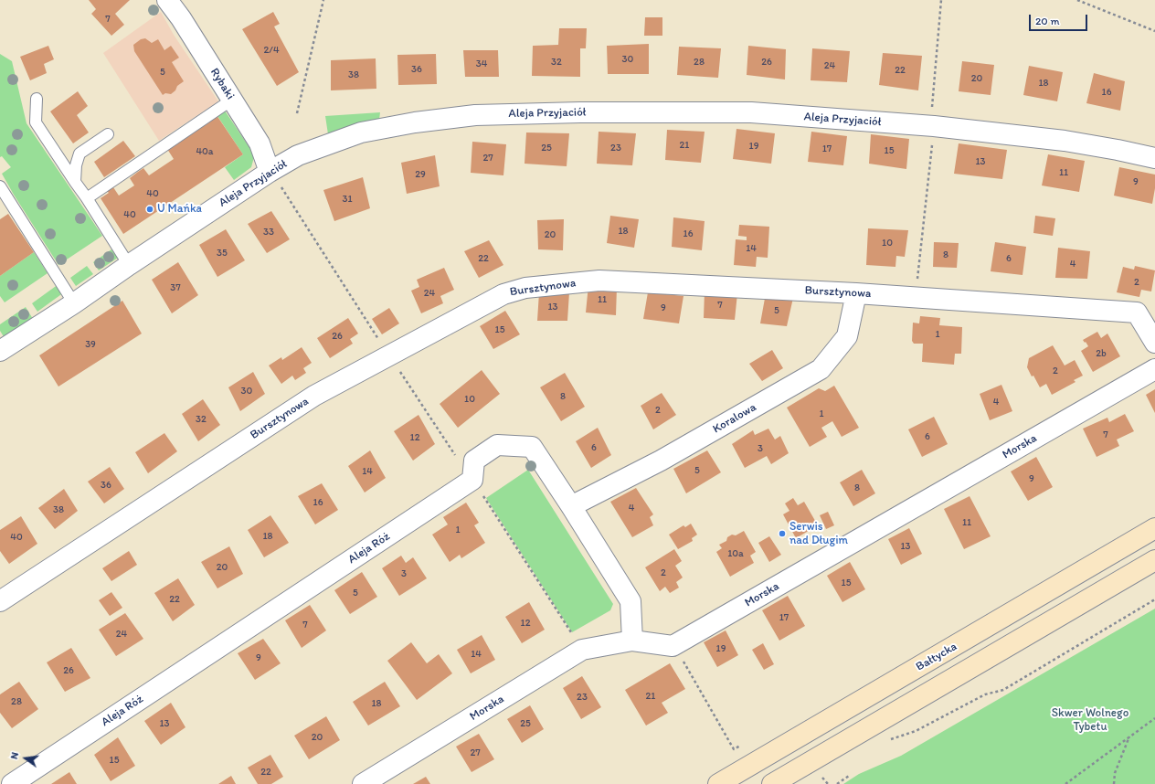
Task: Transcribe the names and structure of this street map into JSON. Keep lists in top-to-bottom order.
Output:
{
  "streets": {
    "main road": ["Bałtycka"],
    "street": [
      "Rybaki",
      "Aleja Przyjaciół",
      "Bursztynowa",
      "Koralowa",
      "Morska",
      "Aleja Róż"
    ]
  },
  "crossings": [
    ["Rybaki", "Aleja Przyjaciół"],
    ["Bursztynowa", "Koralowa"],
    ["Koralowa", "Aleja Róż"],
    ["Morska", "Aleja Róż"]
  ],
  "parks": ["Skwer Wolnego Tybetu"],
  "places": ["U Mańka", "Serwis nad Długim"],
  "house_numbers": [
    "7",
    "2/4",
    "30",
    "32",
    "28",
    "26",
    "34",
    "24",
    "36",
    "22",
    "5",
    "38",
    "20",
    "18",
    "16",
    "21",
    "19",
    "25",
    "23",
    "17",
    "15",
    "40a",
    "27",
    "13",
    "11",
    "29",
    "9",
    "40",
    "31",
    "40",
    "18",
    "33",
    "16",
    "20",
    "10",
    "14",
    "35",
    "8",
    "22",
    "6",
    "4",
    "2",
    "37",
    "24",
    "11",
    "7",
    "13",
    "9",
    "5",
    "15",
    "1",
    "26",
    "39",
    "2b",
    "2",
    "30",
    "8",
    "10",
    "4",
    "2",
    "1",
    "32",
    "7",
    "6",
    "12",
    "6",
    "3",
    "5",
    "14",
    "9",
    "36",
    "8",
    "16",
    "4",
    "38",
    "11",
    "1",
    "18",
    "40",
    "13",
    "10a",
    "20",
    "2",
    "3",
    "15",
    "5",
    "22",
    "17",
    "12",
    "7",
    "24",
    "19",
    "14",
    "9",
    "26",
    "21",
    "23",
    "28",
    "18",
    "13",
    "25",
    "20",
    "27",
    "15",
    "22"
  ],
  "scale_bar": "20 m",
  "north": "left"
}
